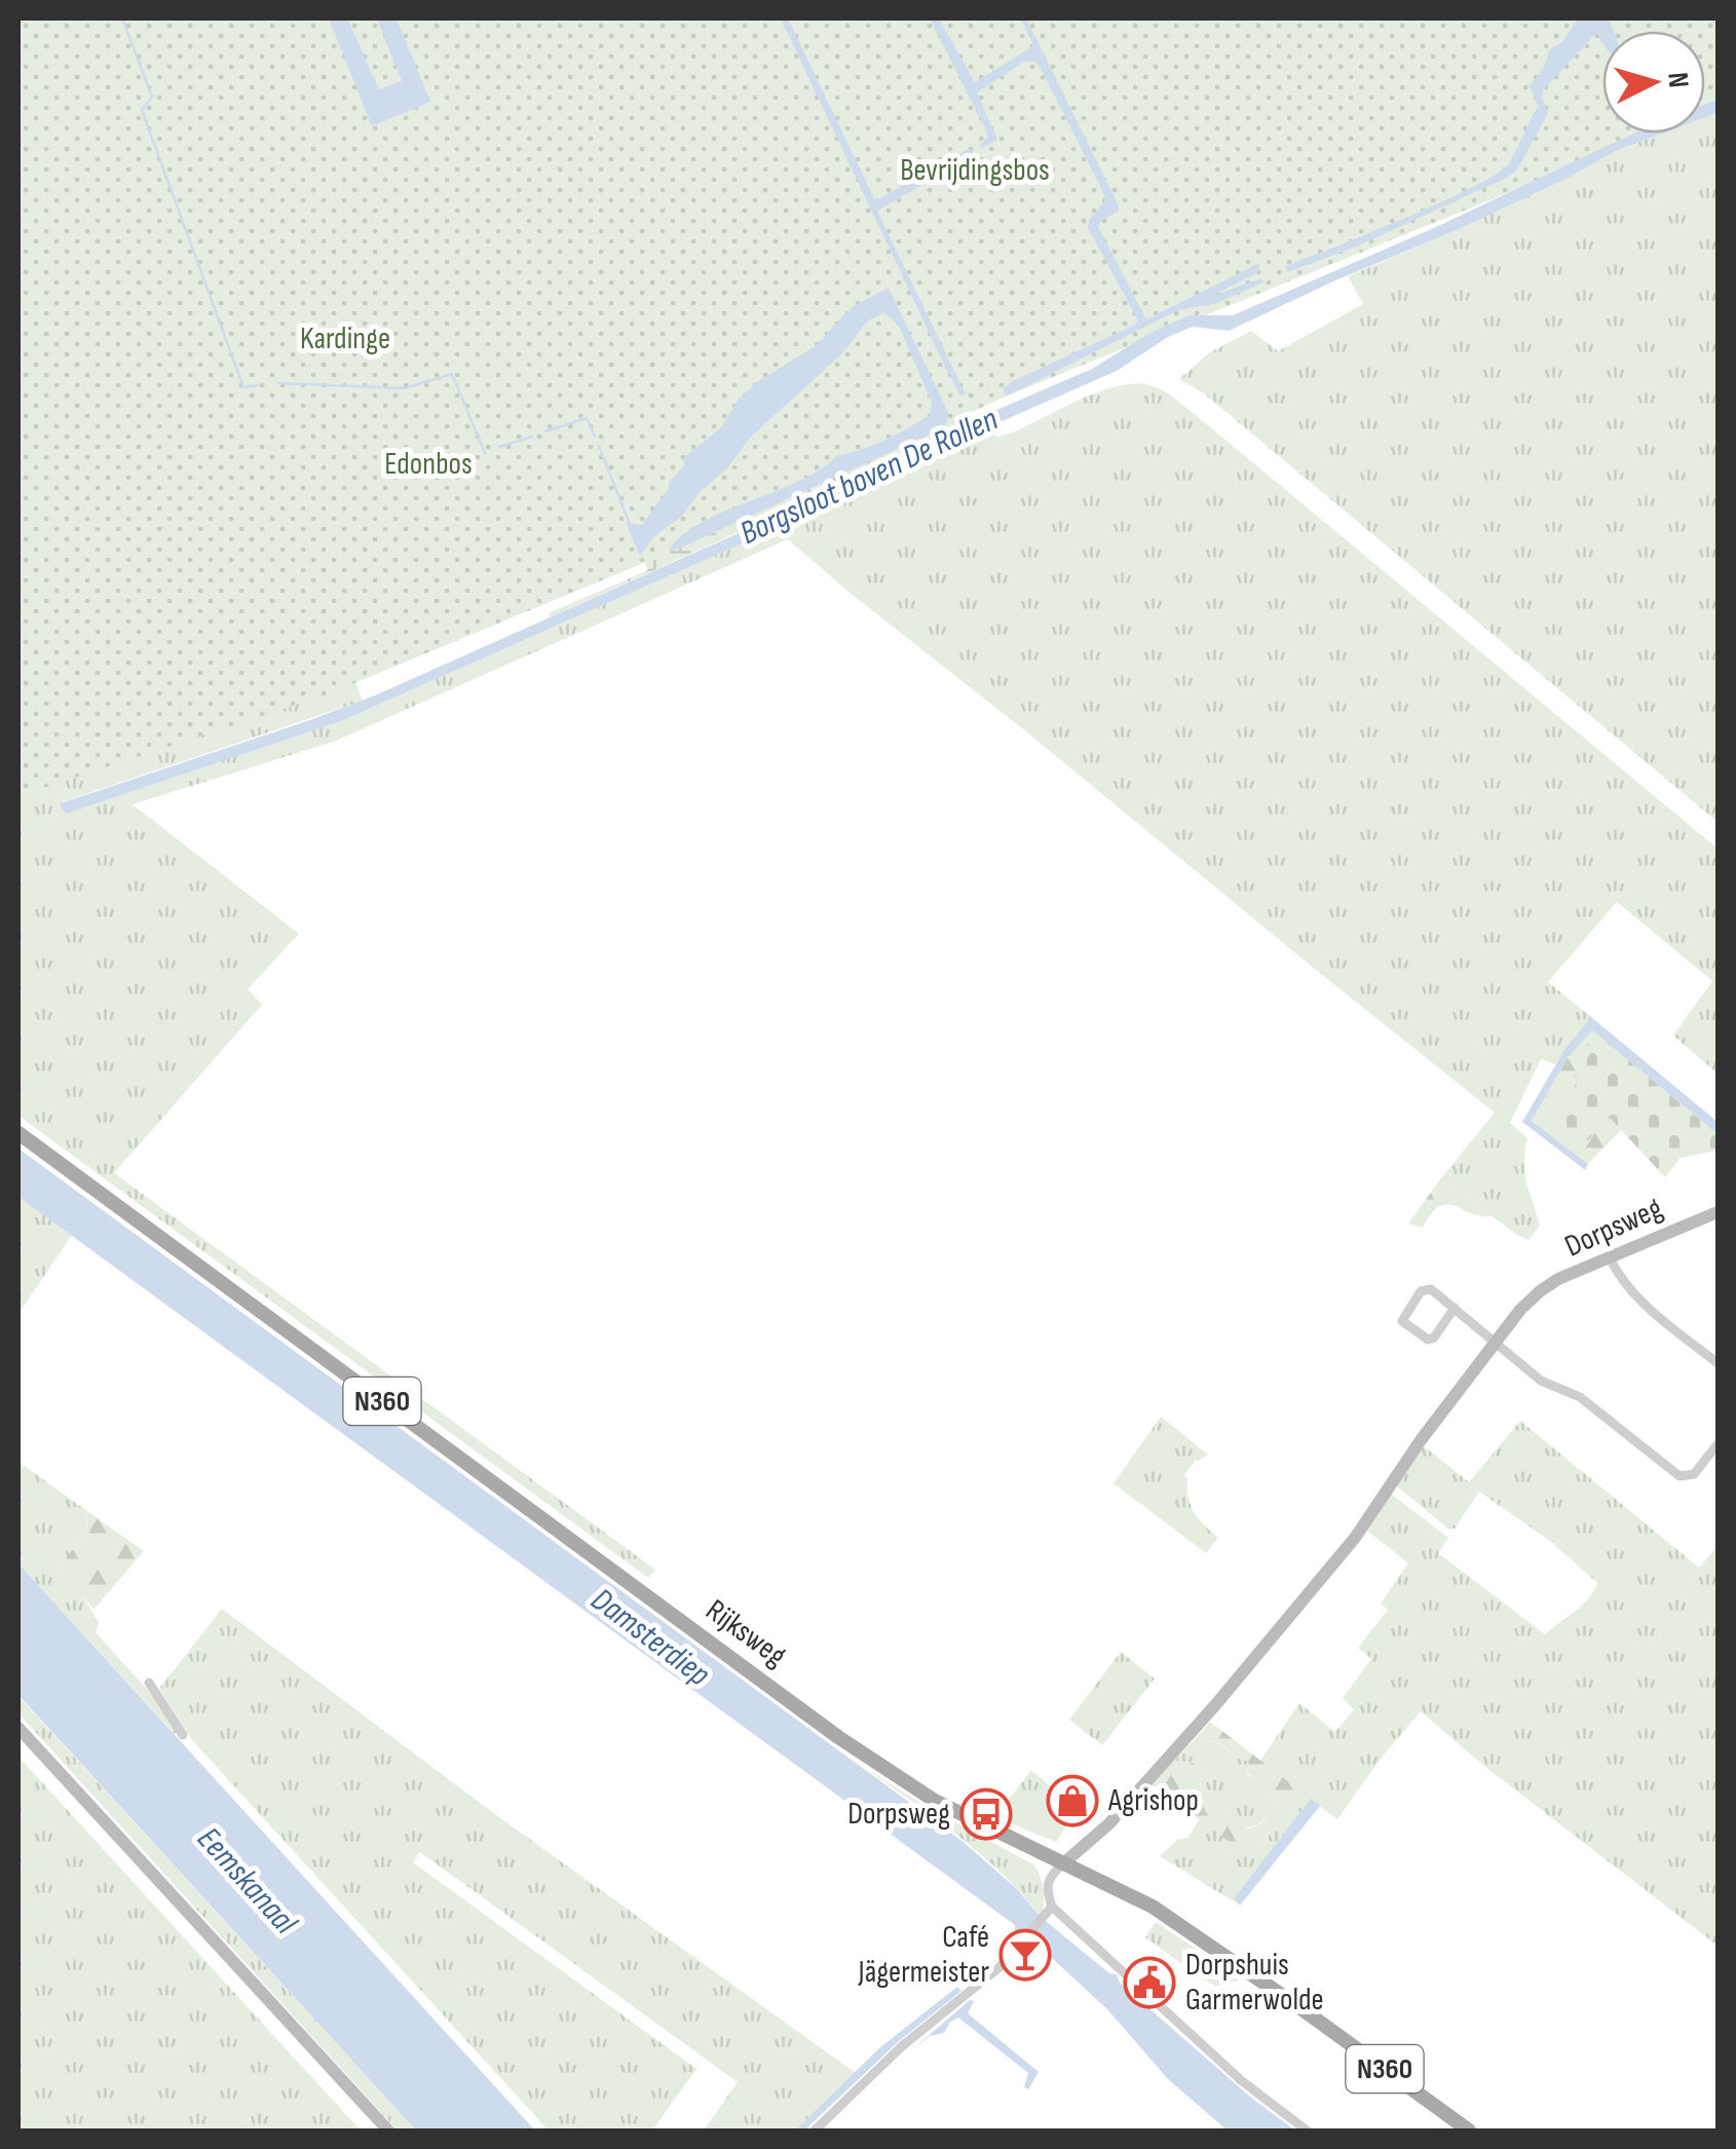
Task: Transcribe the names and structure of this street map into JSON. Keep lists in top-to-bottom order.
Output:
{
  "streets": {
    "main road": ["N360", "Rijksweg"],
    "street": ["Dorpsweg"]
  },
  "crossings": [
    ["Dorpsweg", "Rijksweg"]
  ],
  "water": ["Borgsloot boven De Rollen", "Damsterdiep", "Eemskanaal"],
  "parks": ["Bevrijdingsbos", "Kardinge", "Edonbos"],
  "places": {
    "shop": ["Agrishop"],
    "bus stop": ["Dorpsweg"],
    "bar": ["Café Jägermeister"],
    "public building": ["Dorpshuis Garmerwolde"]
  },
  "north": "right"
}
